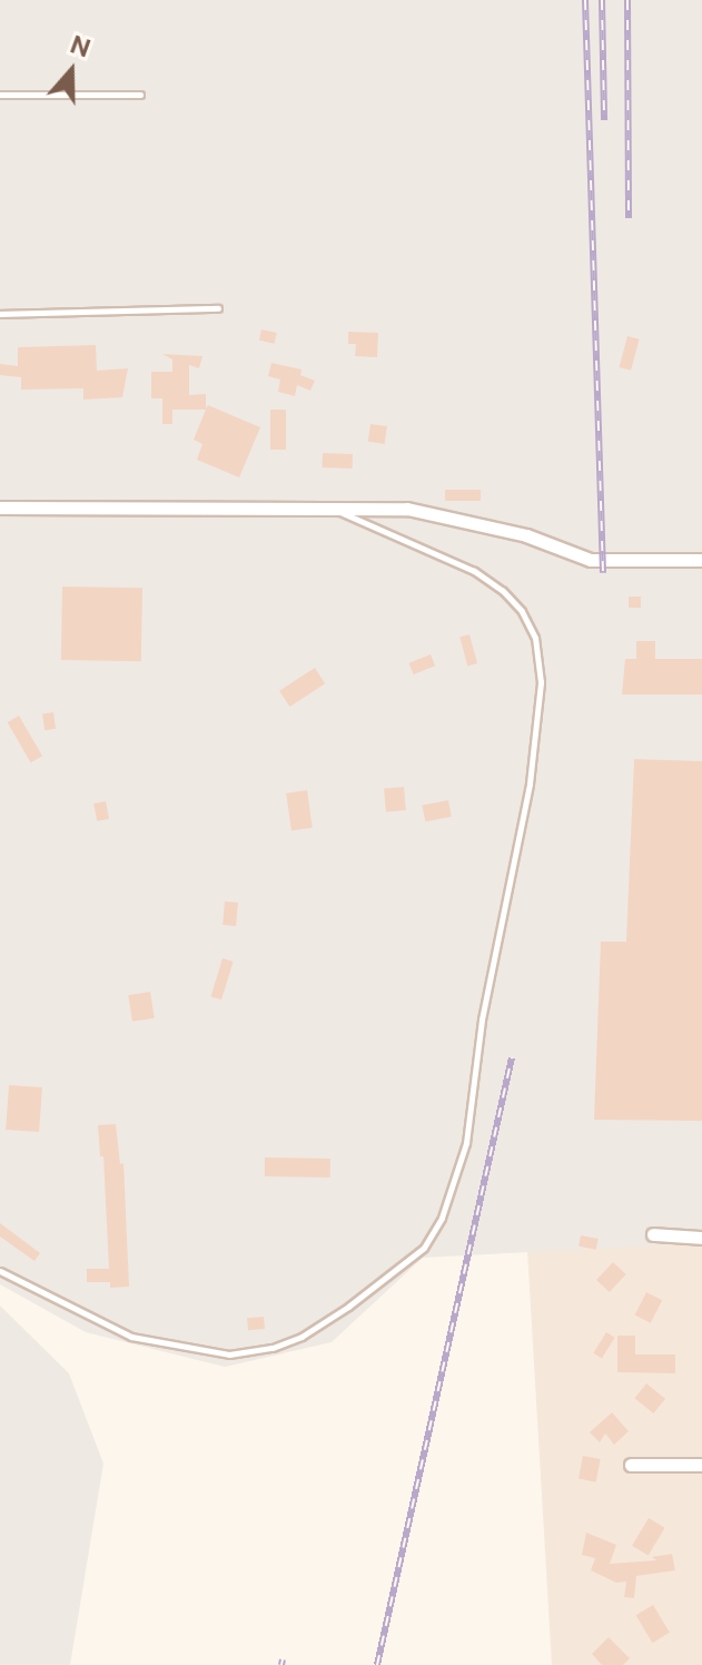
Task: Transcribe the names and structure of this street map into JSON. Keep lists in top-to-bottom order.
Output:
{
  "north": "top"
}
